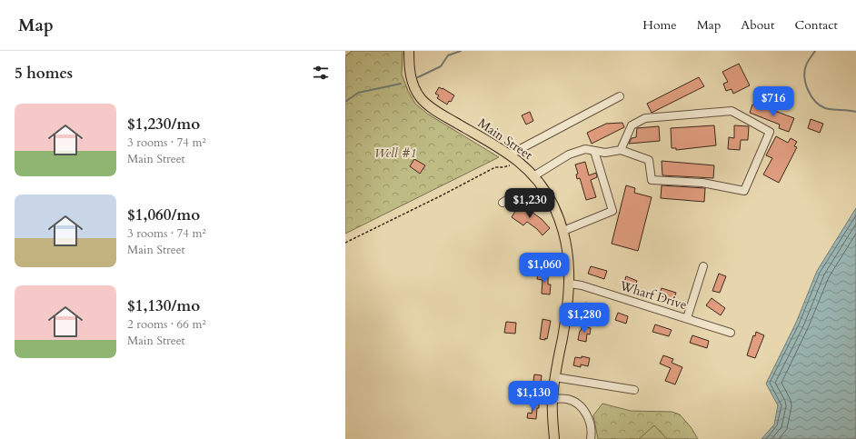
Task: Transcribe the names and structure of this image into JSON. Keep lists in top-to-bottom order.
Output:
{
  "streets": {
    "main road": ["Main Street"],
    "street": ["Wharf Drive"]
  },
  "crossings": [
    ["Main Street", "Wharf Drive"]
  ],
  "parks": ["Well #1"],
  "page": {
    "header": "Map",
    "nav": [
      "Home",
      "Map",
      "About",
      "Contact"
    ],
    "heading": "5 homes",
    "price": [
      "$716",
      "$1,230",
      "$1,060",
      "$1,280",
      "$1,130"
    ],
    "list": [
      {
        "name": "$1,230/mo",
        "note": "3 rooms · 74 m² · Main Street"
      },
      {
        "name": "$1,060/mo",
        "note": "3 rooms · 74 m² · Main Street"
      },
      {
        "name": "$1,130/mo",
        "note": "2 rooms · 66 m² · Main Street"
      }
    ]
  }
}
